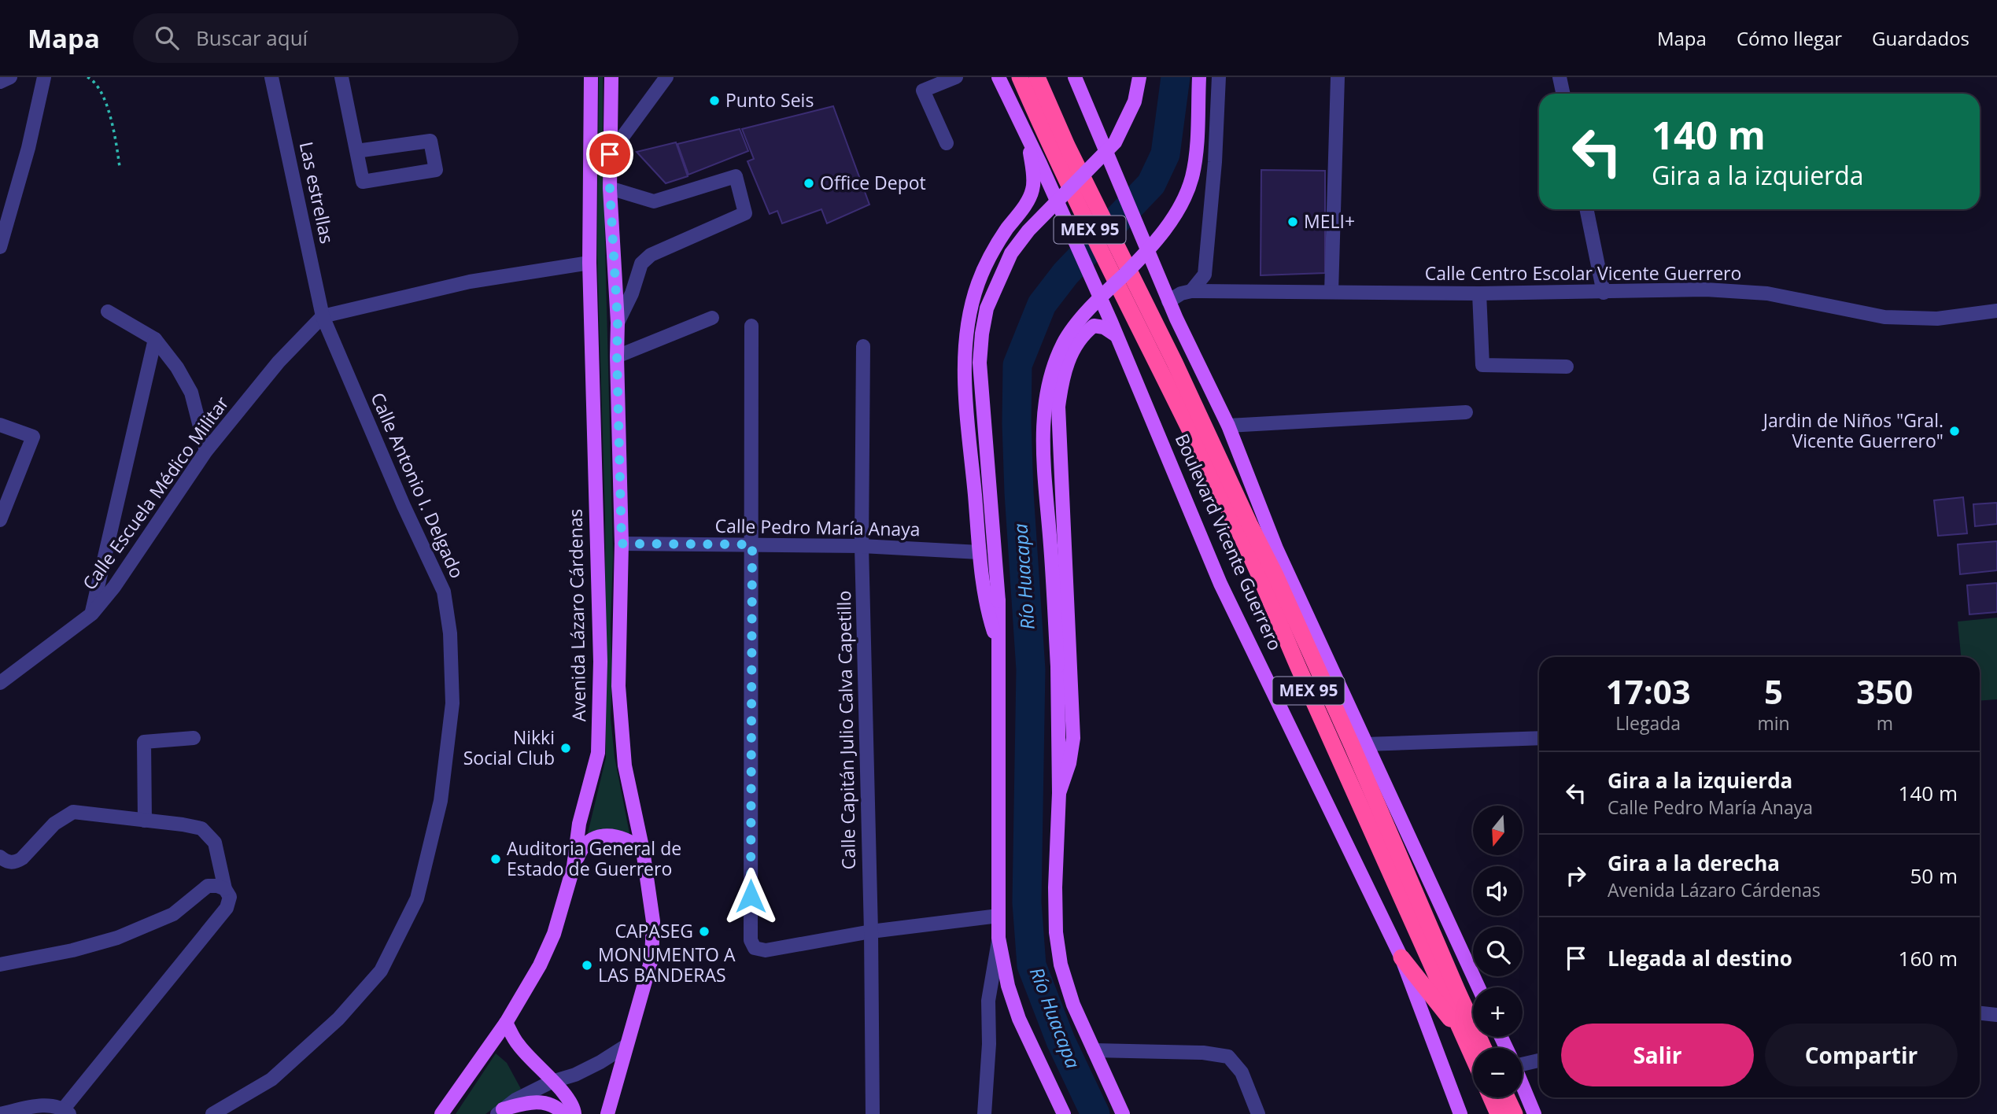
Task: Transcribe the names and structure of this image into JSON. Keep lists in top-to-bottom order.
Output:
{
  "streets": {
    "highway": ["MEX 95", "Boulevard Vicente Guerrero"],
    "main road": ["Avenida Lázaro Cárdenas"],
    "street": [
      "Las estrellas",
      "Calle Centro Escolar Vicente Guerrero",
      "Calle Antonio I. Delgado",
      "Calle Escuela Médico Militar",
      "Calle Pedro María Anaya",
      "Calle Capitán Julio Calva Capetillo"
    ]
  },
  "crossings": [
    ["Las estrellas", "Calle Antonio I. Delgado"],
    ["Las estrellas", "Calle Escuela Médico Militar"],
    ["Calle Antonio I. Delgado", "Calle Escuela Médico Militar"],
    ["Calle Pedro María Anaya", "Calle Capitán Julio Calva Capetillo"]
  ],
  "water": ["Río Huacapa"],
  "places": [
    "Punto Seis",
    "Office Depot",
    "MELI+",
    "Jardin de Niños \"Gral. Vicente Guerrero\"",
    "Nikki Social Club",
    "Auditoria General de Estado de Guerrero",
    "CAPASEG",
    "MONUMENTO A LAS BANDERAS"
  ],
  "north": "bottom",
  "page": {
    "header": "Mapa",
    "search": "Buscar aquí",
    "nav": ["Mapa", "Cómo llegar", "Guardados"],
    "turn": ["140 m", "Gira a la izquierda"],
    "eta": [
      "17:03",
      "Llegada",
      "5",
      "min",
      "350",
      "m"
    ],
    "list": [
      {
        "name": "Gira a la izquierda",
        "note": "Calle Pedro María Anaya",
        "value": "140 m"
      },
      {
        "name": "Gira a la derecha",
        "note": "Avenida Lázaro Cárdenas",
        "value": "50 m"
      },
      {
        "name": "Llegada al destino",
        "value": "160 m"
      }
    ],
    "map_buttons": ["+", "−"],
    "buttons": ["Salir", "Compartir"]
  }
}
